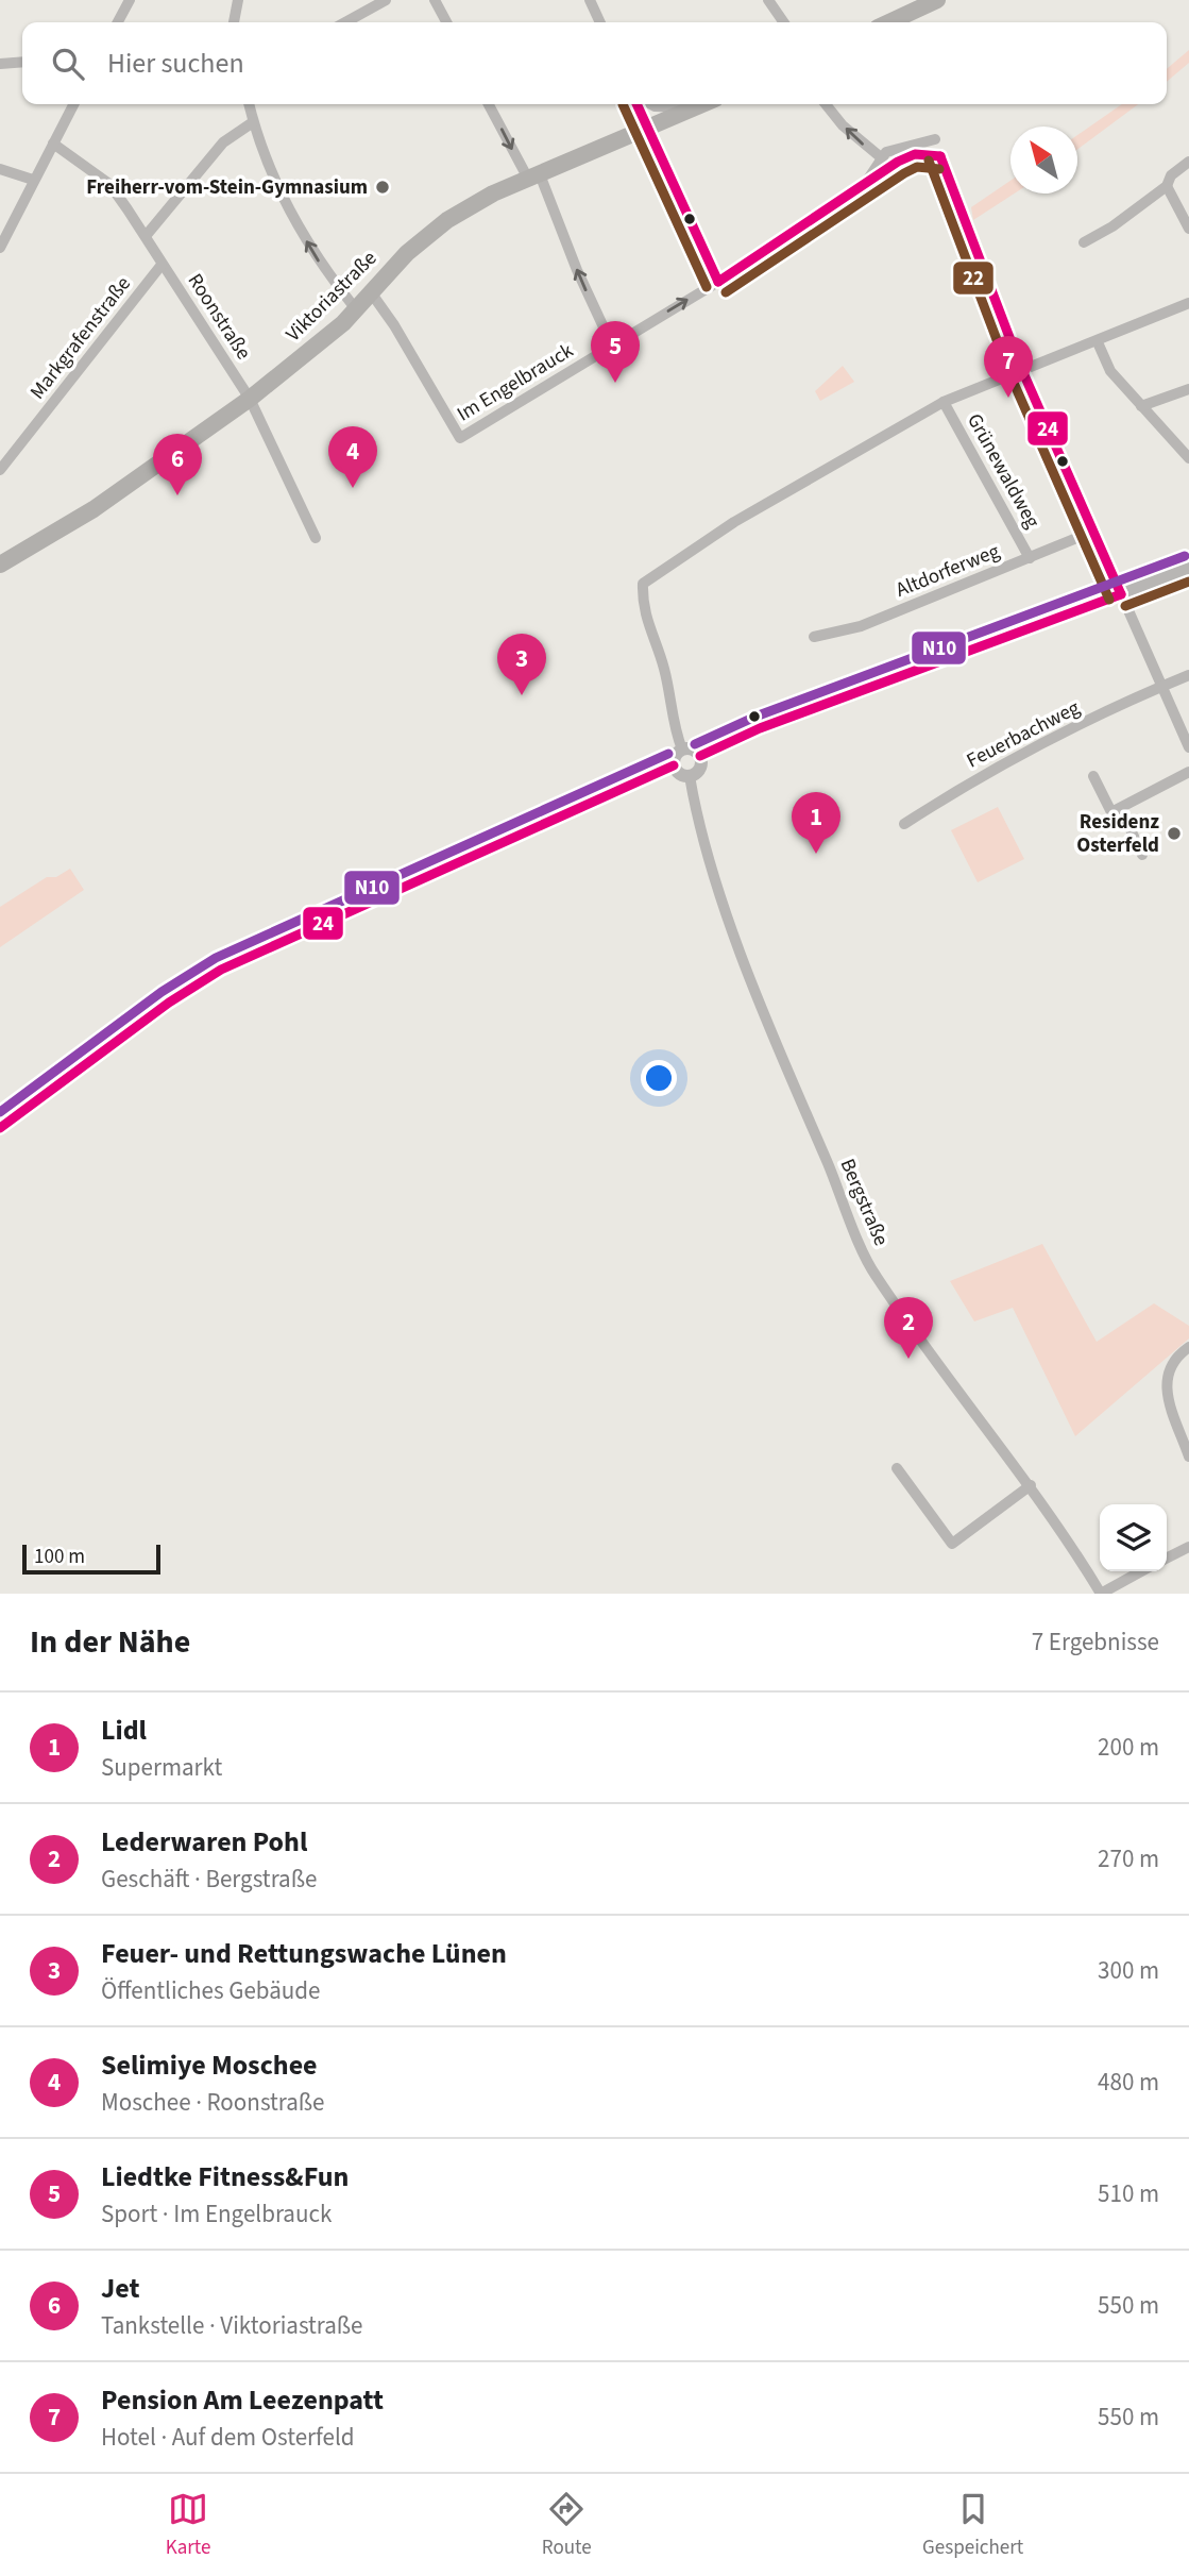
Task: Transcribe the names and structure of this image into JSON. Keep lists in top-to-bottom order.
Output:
{
  "streets": {
    "main road": ["Viktoriastraße"],
    "street": [
      "Roonstraße",
      "Markgrafenstraße",
      "Im Engelbrauck",
      "Grünewaldweg",
      "Altdorferweg",
      "Feuerbachweg",
      "Bergstraße"
    ]
  },
  "crossings": [
    ["Viktoriastraße", "Roonstraße"],
    ["Viktoriastraße", "Im Engelbrauck"],
    ["Roonstraße", "Markgrafenstraße"],
    ["Grünewaldweg", "Altdorferweg"]
  ],
  "places": ["Freiherr-vom-Stein-Gymnasium", "Residenz Osterfeld"],
  "lines": ["transit line 24", "transit line 22", "transit line N10"],
  "scale_bar": "100 m",
  "north": "top left",
  "page": {
    "search": "Hier suchen",
    "pins": [
      "5",
      "7",
      "4",
      "6",
      "3",
      "1",
      "2"
    ],
    "scale": "100 m",
    "heading": ["In der Nähe", "7 Ergebnisse"],
    "list": [
      {
        "mark": "1",
        "name": "Lidl",
        "note": "Supermarkt",
        "value": "200 m"
      },
      {
        "mark": "2",
        "name": "Lederwaren Pohl",
        "note": "Geschäft · Bergstraße",
        "value": "270 m"
      },
      {
        "mark": "3",
        "name": "Feuer- und Rettungswache Lünen",
        "note": "Öffentliches Gebäude",
        "value": "300 m"
      },
      {
        "mark": "4",
        "name": "Selimiye Moschee",
        "note": "Moschee · Roonstraße",
        "value": "480 m"
      },
      {
        "mark": "5",
        "name": "Liedtke Fitness&Fun",
        "note": "Sport · Im Engelbrauck",
        "value": "510 m"
      },
      {
        "mark": "6",
        "name": "Jet",
        "note": "Tankstelle · Viktoriastraße",
        "value": "550 m"
      },
      {
        "mark": "7",
        "name": "Pension Am Leezenpatt",
        "note": "Hotel · Auf dem Osterfeld",
        "value": "550 m"
      }
    ],
    "nav": ["Karte", "Route", "Gespeichert"]
  }
}
